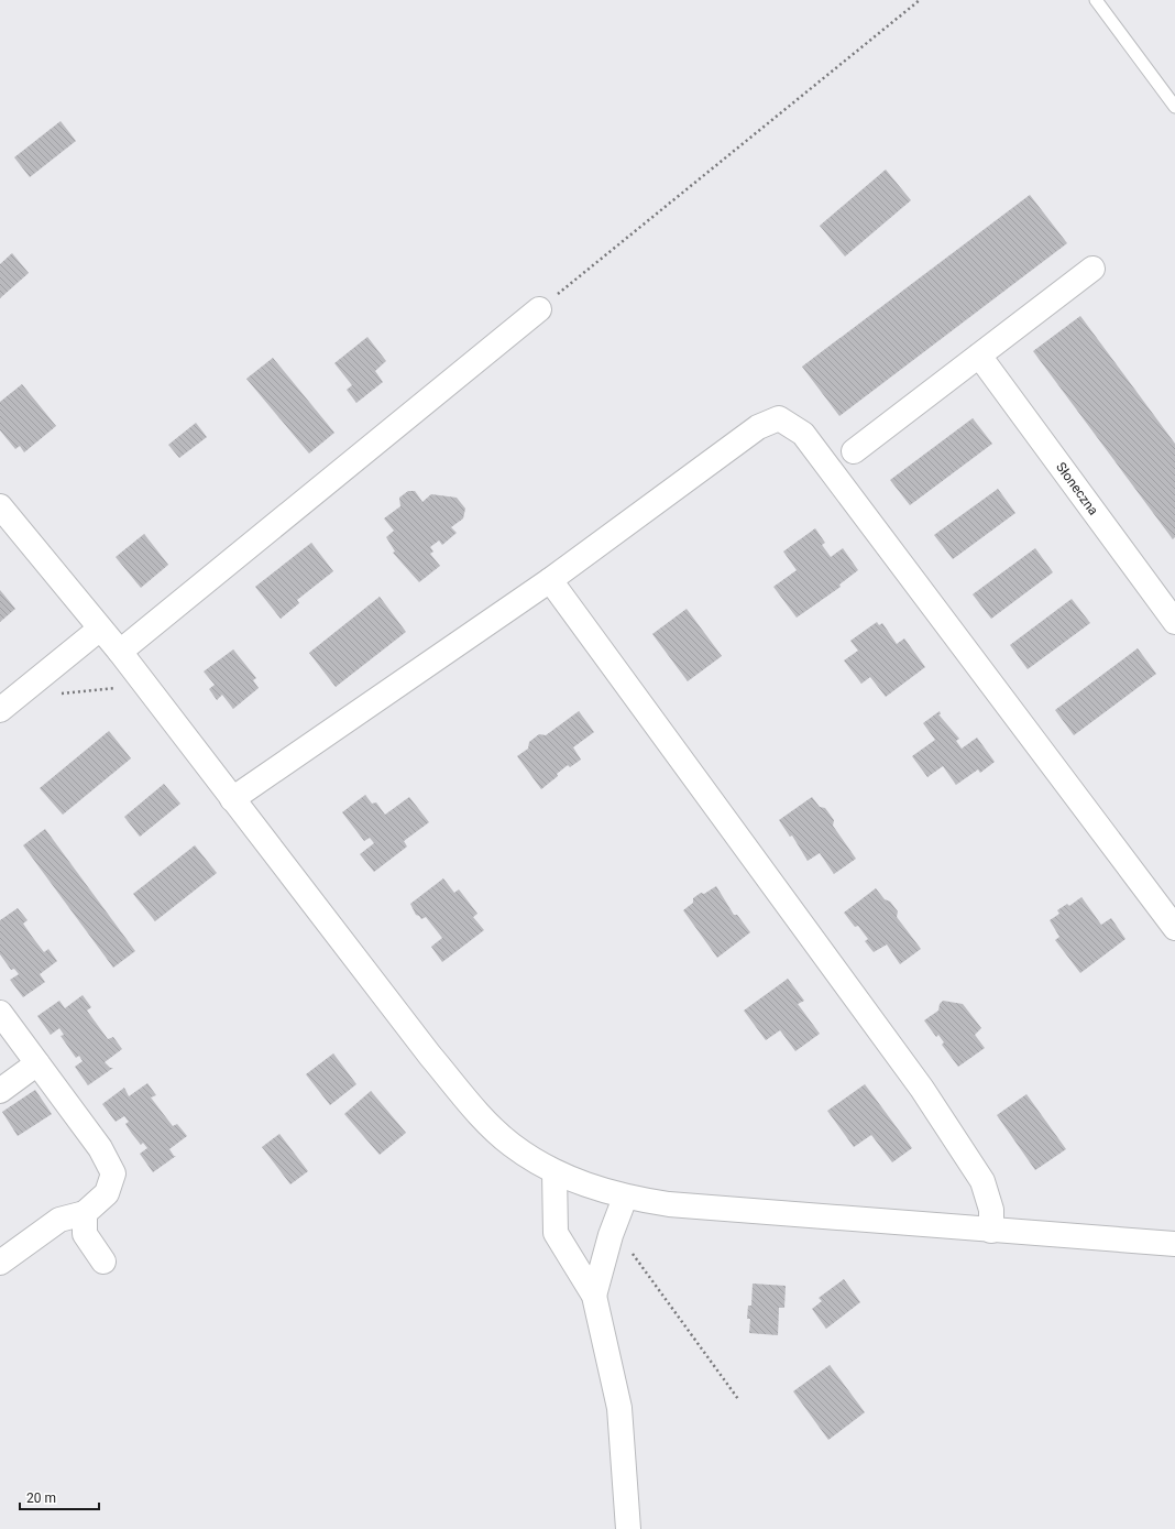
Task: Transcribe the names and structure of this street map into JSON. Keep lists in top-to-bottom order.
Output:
{
  "streets": {
    "street": ["Słoneczna"]
  },
  "scale_bar": "20 m"
}
